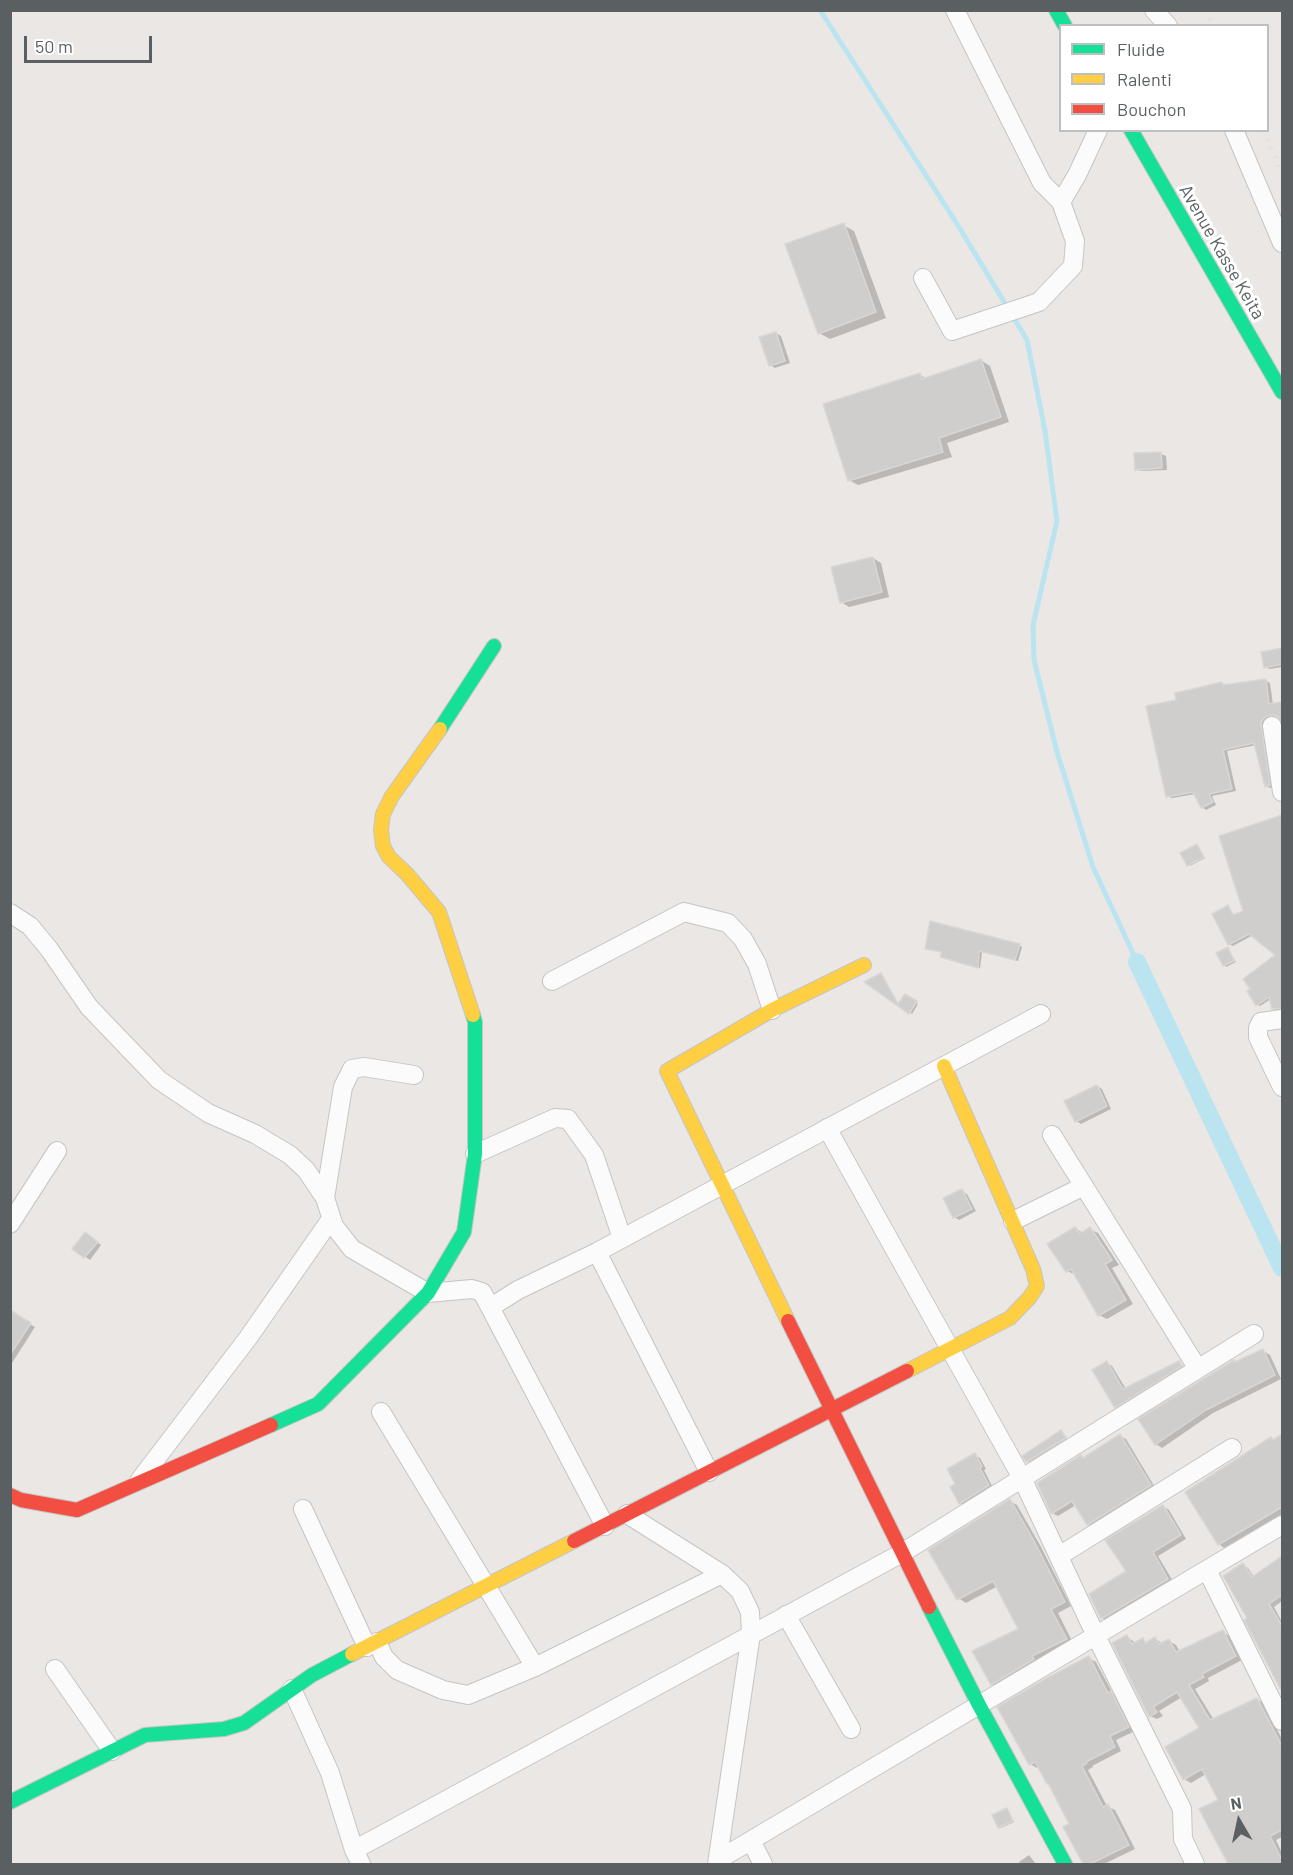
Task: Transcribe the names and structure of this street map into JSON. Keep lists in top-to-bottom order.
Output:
{
  "streets": {
    "street": ["Avenue Kasse Keita"]
  },
  "legend": ["Fluide", "Ralenti", "Bouchon"],
  "scale_bar": "50 m",
  "north": "top"
}
